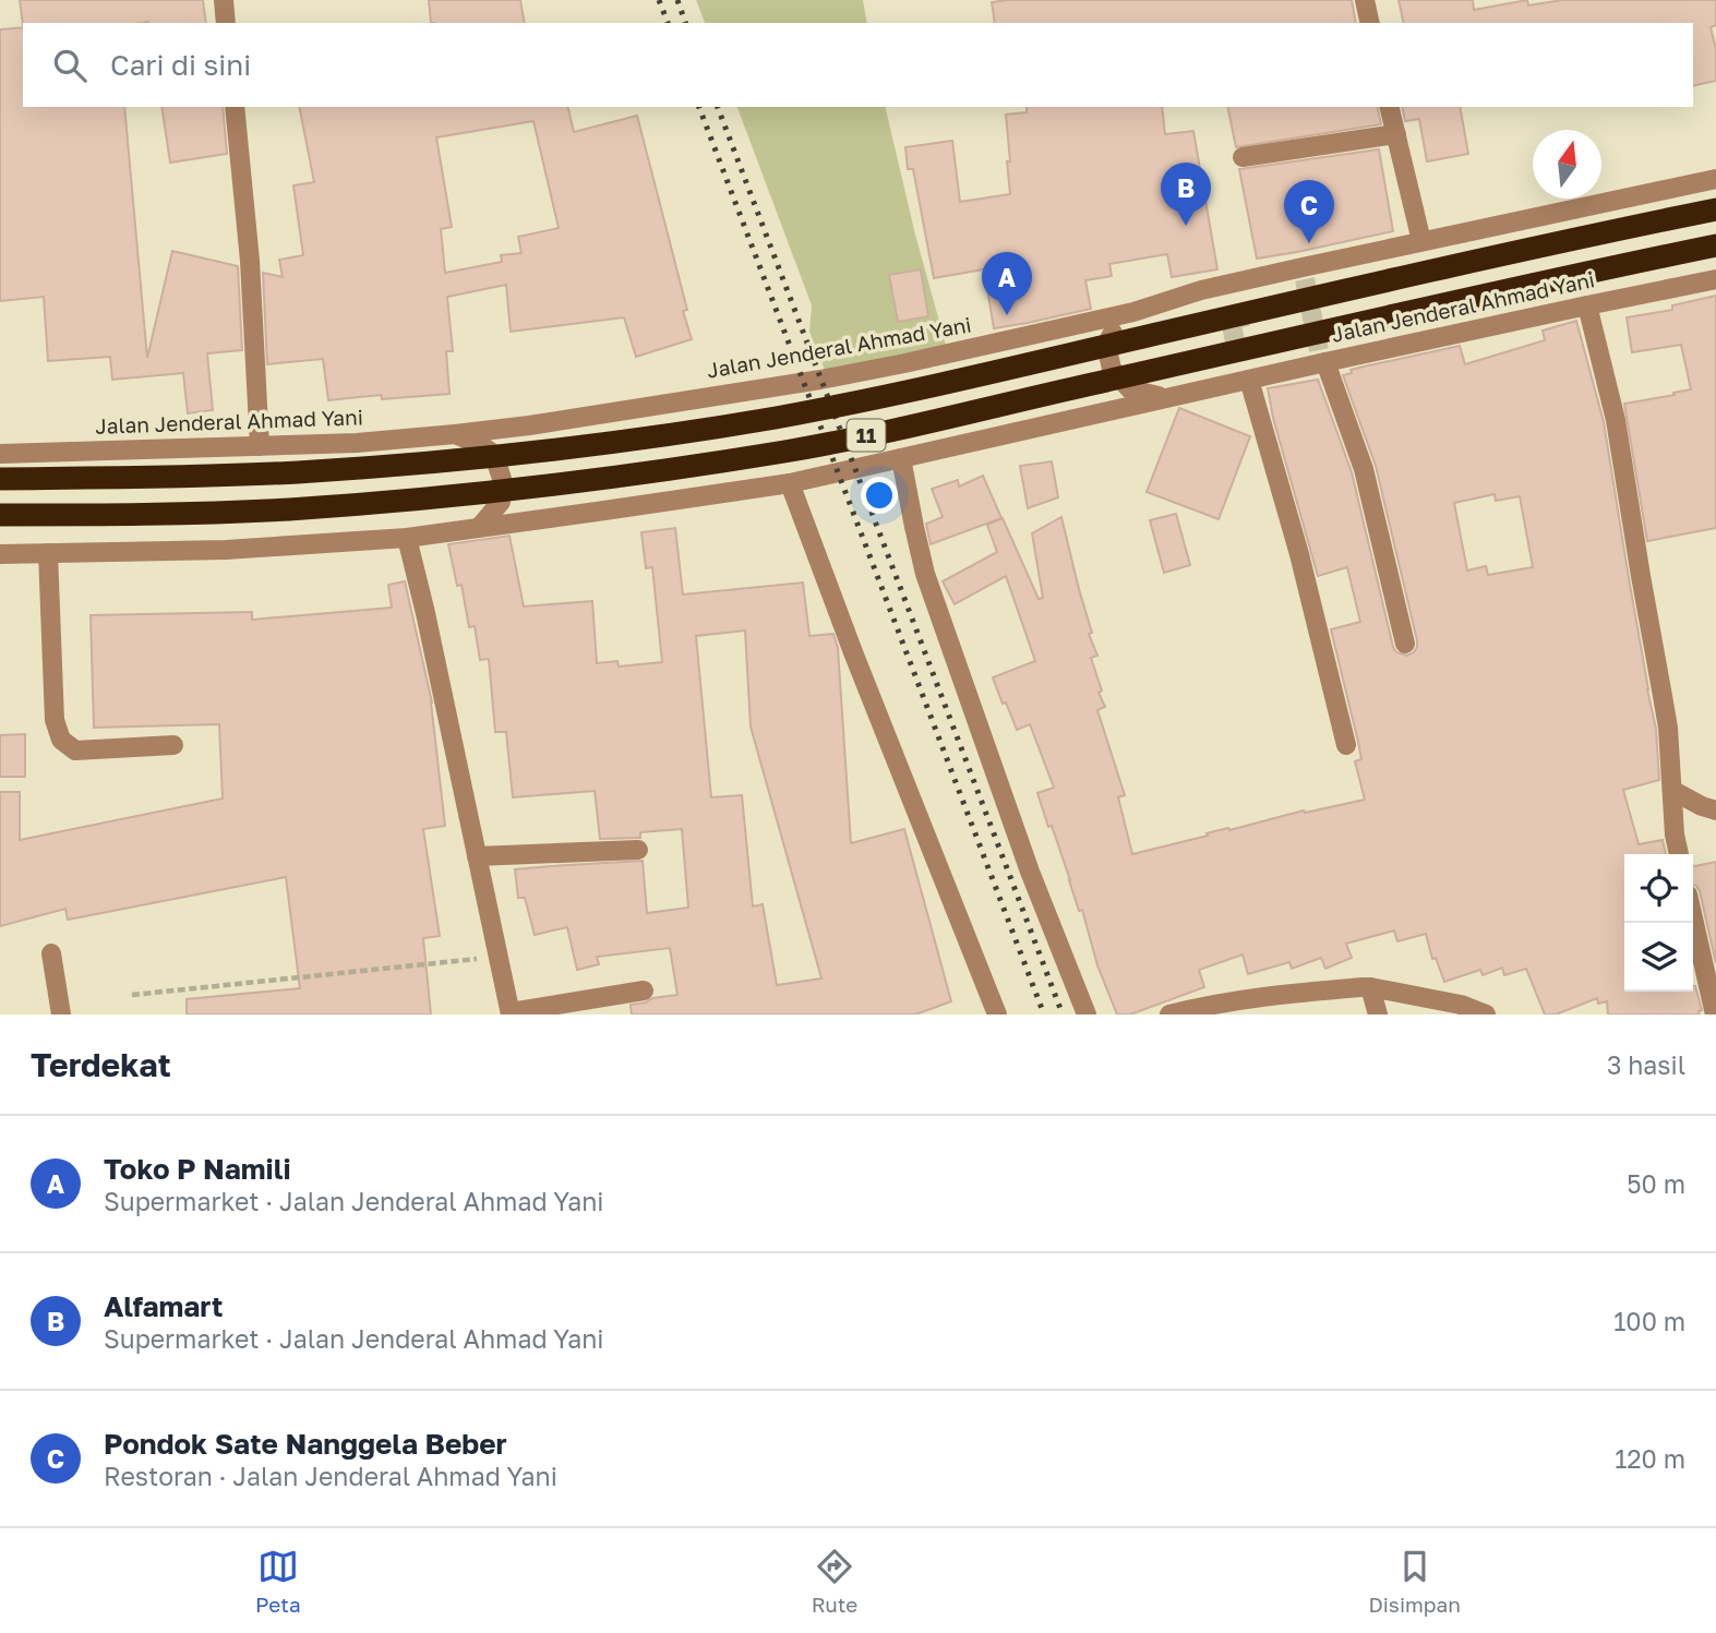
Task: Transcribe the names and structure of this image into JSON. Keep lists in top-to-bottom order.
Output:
{
  "streets": {
    "highway": ["Jalan Jenderal Ahmad Yani", "11"]
  },
  "north": "top",
  "page": {
    "search": "Cari di sini",
    "pins": ["B", "C", "A"],
    "heading": ["Terdekat", "3 hasil"],
    "list": [
      {
        "mark": "A",
        "name": "Toko P Namili",
        "note": "Supermarket · Jalan Jenderal Ahmad Yani",
        "value": "50 m"
      },
      {
        "mark": "B",
        "name": "Alfamart",
        "note": "Supermarket · Jalan Jenderal Ahmad Yani",
        "value": "100 m"
      },
      {
        "mark": "C",
        "name": "Pondok Sate Nanggela Beber",
        "note": "Restoran · Jalan Jenderal Ahmad Yani",
        "value": "120 m"
      }
    ],
    "nav": ["Peta", "Rute", "Disimpan"]
  }
}
